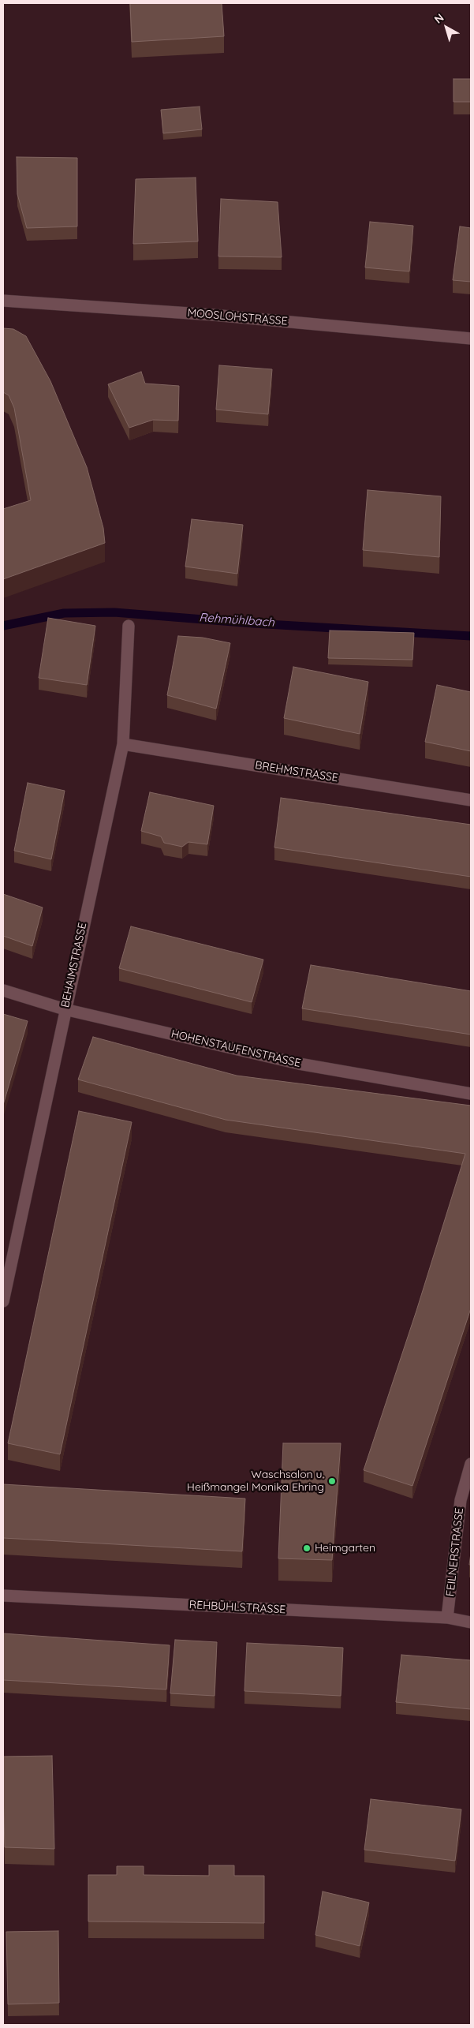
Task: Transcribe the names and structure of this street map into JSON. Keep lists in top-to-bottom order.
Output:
{
  "streets": {
    "street": [
      "MOOSLOHSTRASSE",
      "BREHMSTRASSE",
      "BEHAIMSTRASSE",
      "HOHENSTAUFENSTRASSE",
      "FEILNERSTRASSE",
      "REHBÜHLSTRASSE"
    ]
  },
  "crossings": [
    ["BREHMSTRASSE", "BEHAIMSTRASSE"],
    ["BEHAIMSTRASSE", "HOHENSTAUFENSTRASSE"],
    ["FEILNERSTRASSE", "REHBÜHLSTRASSE"]
  ],
  "water": ["Rehmühlbach"],
  "places": ["Waschsalon u. Heißmangel Monika Ehring", "Heimgarten"],
  "north": "top left"
}
